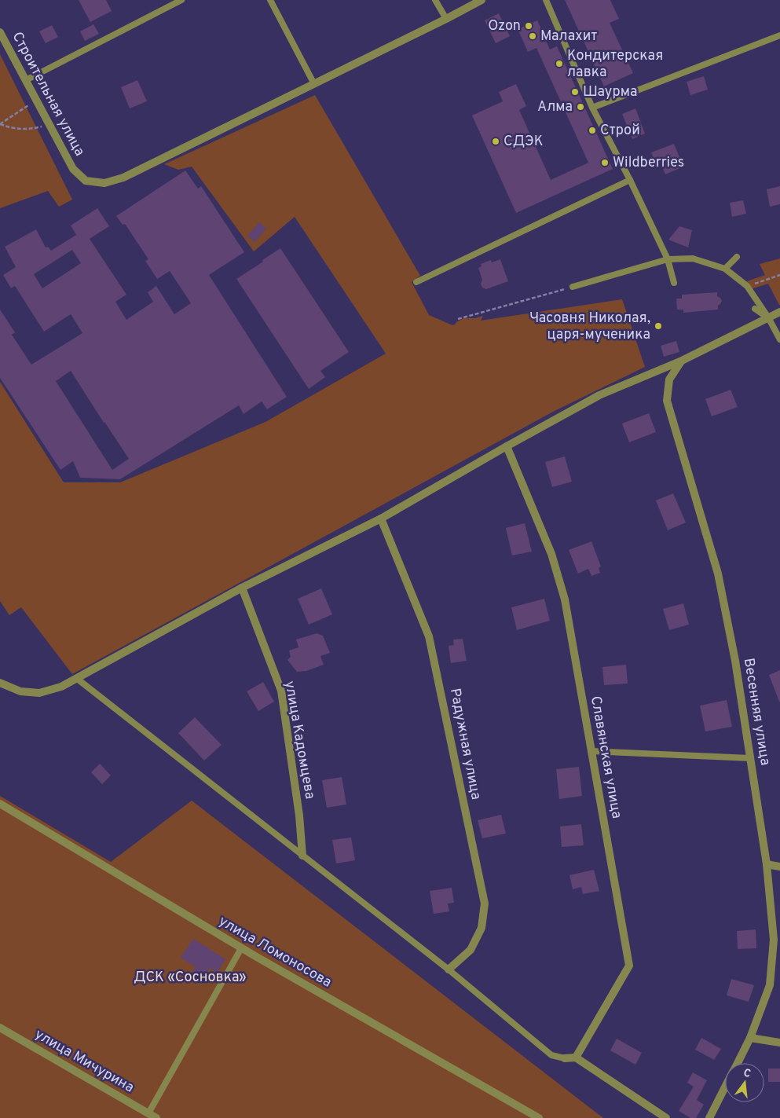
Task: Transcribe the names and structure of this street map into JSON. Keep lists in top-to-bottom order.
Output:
{
  "streets": {
    "street": [
      "Строительная улица",
      "Весенняя улица",
      "улица Кадомцева",
      "Радужная улица",
      "Славянская улица",
      "улица Ломоносова",
      "улица Мичурина"
    ]
  },
  "parks": ["ДСК «Сосновка»"],
  "places": [
    "Ozon",
    "Малахит",
    "Кондитерская лавка",
    "Шаурма",
    "Алма",
    "Строй",
    "СДЭК",
    "Wildberries",
    "Часовня Николая, царя-мученика"
  ],
  "north": "top"
}
